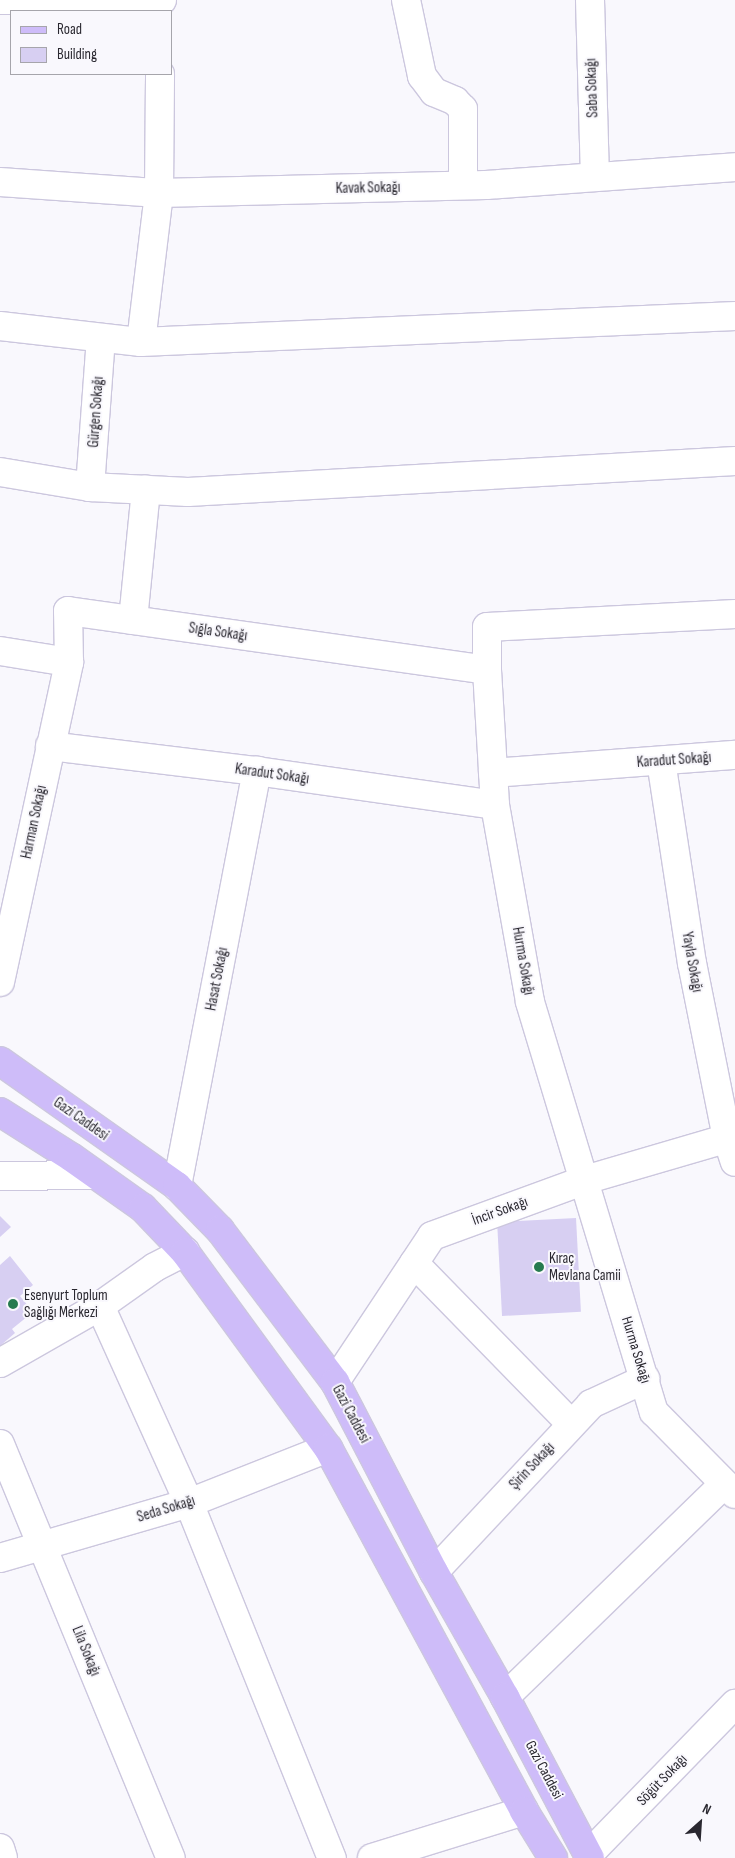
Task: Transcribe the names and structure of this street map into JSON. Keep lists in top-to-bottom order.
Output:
{
  "streets": {
    "main road": ["Gazi Caddesi"],
    "street": [
      "Saba Sokağı",
      "Kavak Sokağı",
      "Gürgen Sokağı",
      "Sığla Sokağı",
      "Karadut Sokağı",
      "Harman Sokağı",
      "Hurma Sokağı",
      "Yayla Sokağı",
      "Hasat Sokağı",
      "İncir Sokağı",
      "Şirin Sokağı",
      "Seda Sokağı",
      "Lila Sokağı",
      "Söğüt Sokağı"
    ]
  },
  "crossings": [
    ["Saba Sokağı", "Kavak Sokağı"],
    ["Sığla Sokağı", "Harman Sokağı"],
    ["Sığla Sokağı", "Hurma Sokağı"],
    ["Karadut Sokağı", "Harman Sokağı"],
    ["Karadut Sokağı", "Hurma Sokağı"],
    ["Karadut Sokağı", "Yayla Sokağı"],
    ["Karadut Sokağı", "Hasat Sokağı"],
    ["Hurma Sokağı", "İncir Sokağı"],
    ["Hurma Sokağı", "Şirin Sokağı"],
    ["Yayla Sokağı", "İncir Sokağı"],
    ["Hasat Sokağı", "Gazi Caddesi"],
    ["Gazi Caddesi", "İncir Sokağı"],
    ["Gazi Caddesi", "Şirin Sokağı"],
    ["Gazi Caddesi", "Söğüt Sokağı"],
    ["Seda Sokağı", "Lila Sokağı"]
  ],
  "places": ["Kıraç Mevlana Camii", "Esenyurt Toplum Sağlığı Merkezi"],
  "legend": ["Road", "Building"],
  "north": "top right"
}
